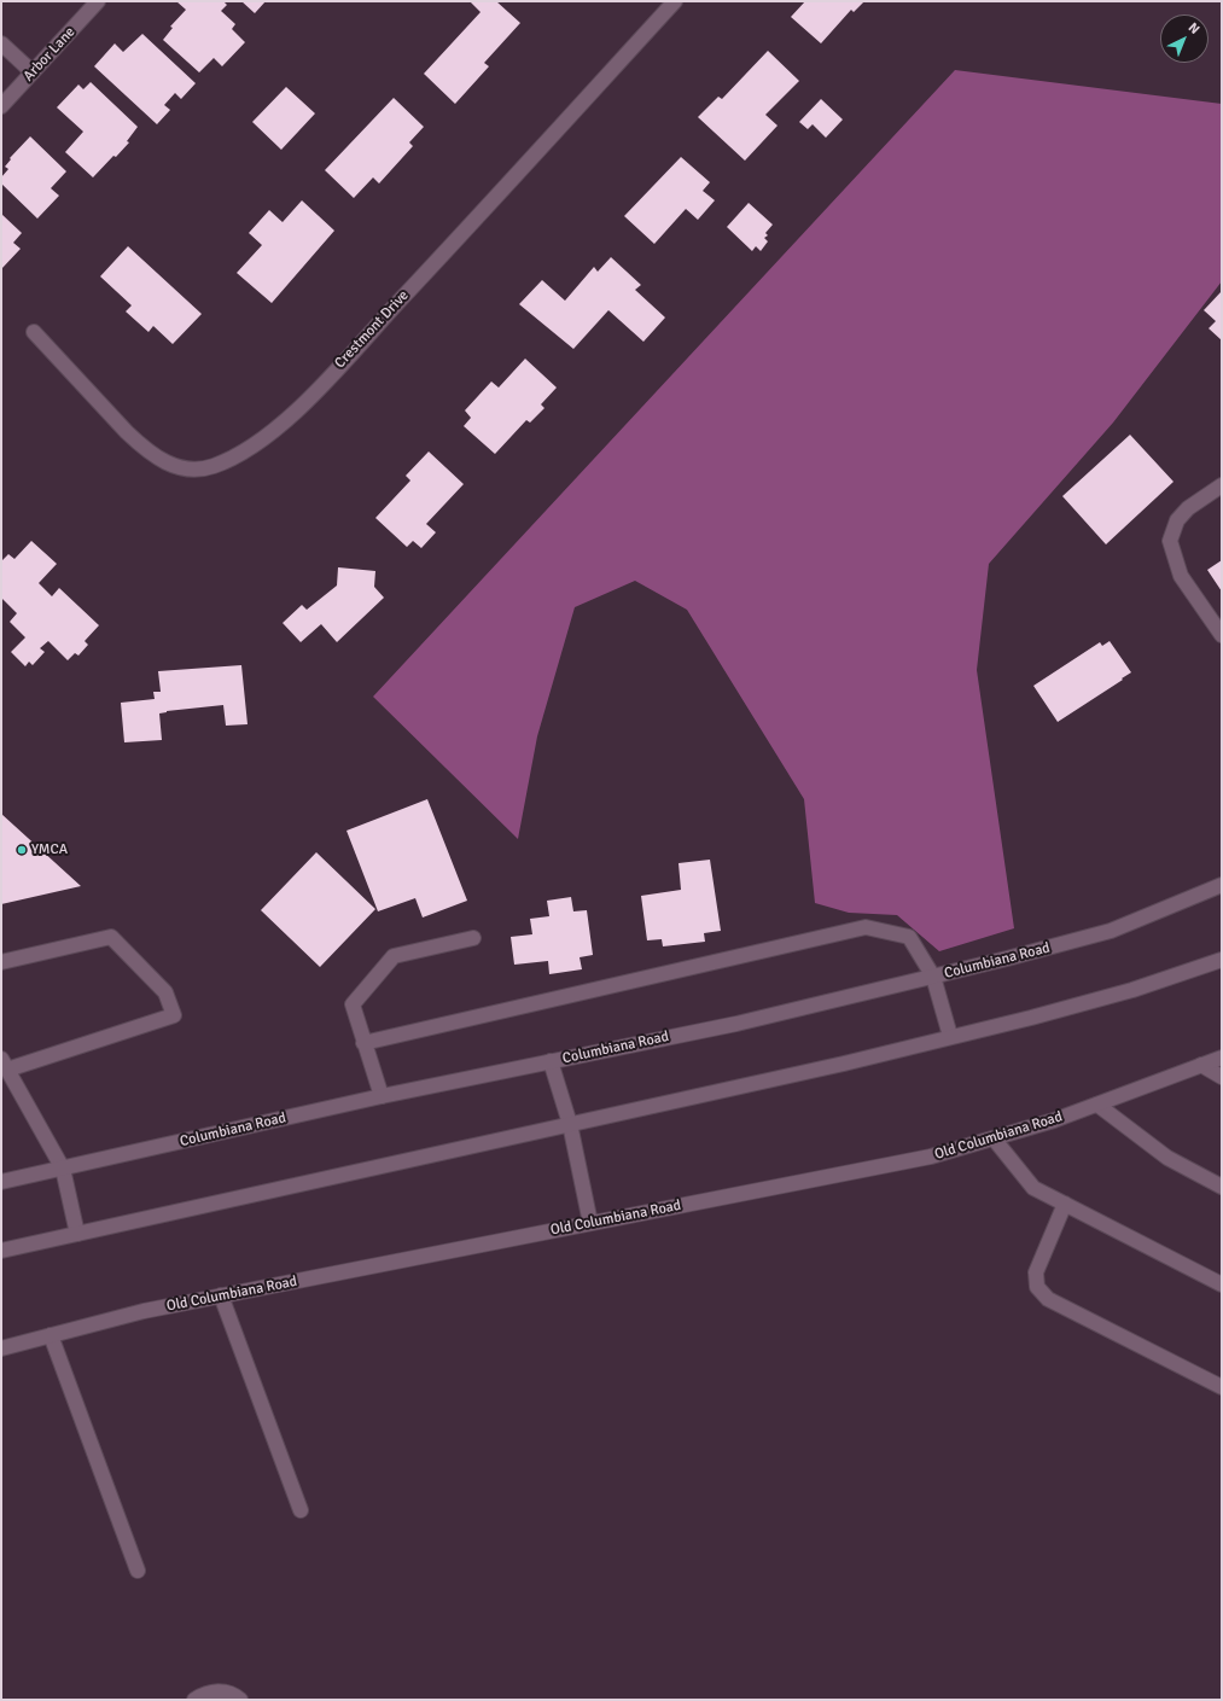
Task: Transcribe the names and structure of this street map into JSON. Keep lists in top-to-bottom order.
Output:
{
  "streets": {
    "street": [
      "Arbor Lane",
      "Crestmont Drive",
      "Columbiana Road",
      "Old Columbiana Road"
    ]
  },
  "places": ["YMCA"],
  "north": "top right"
}
